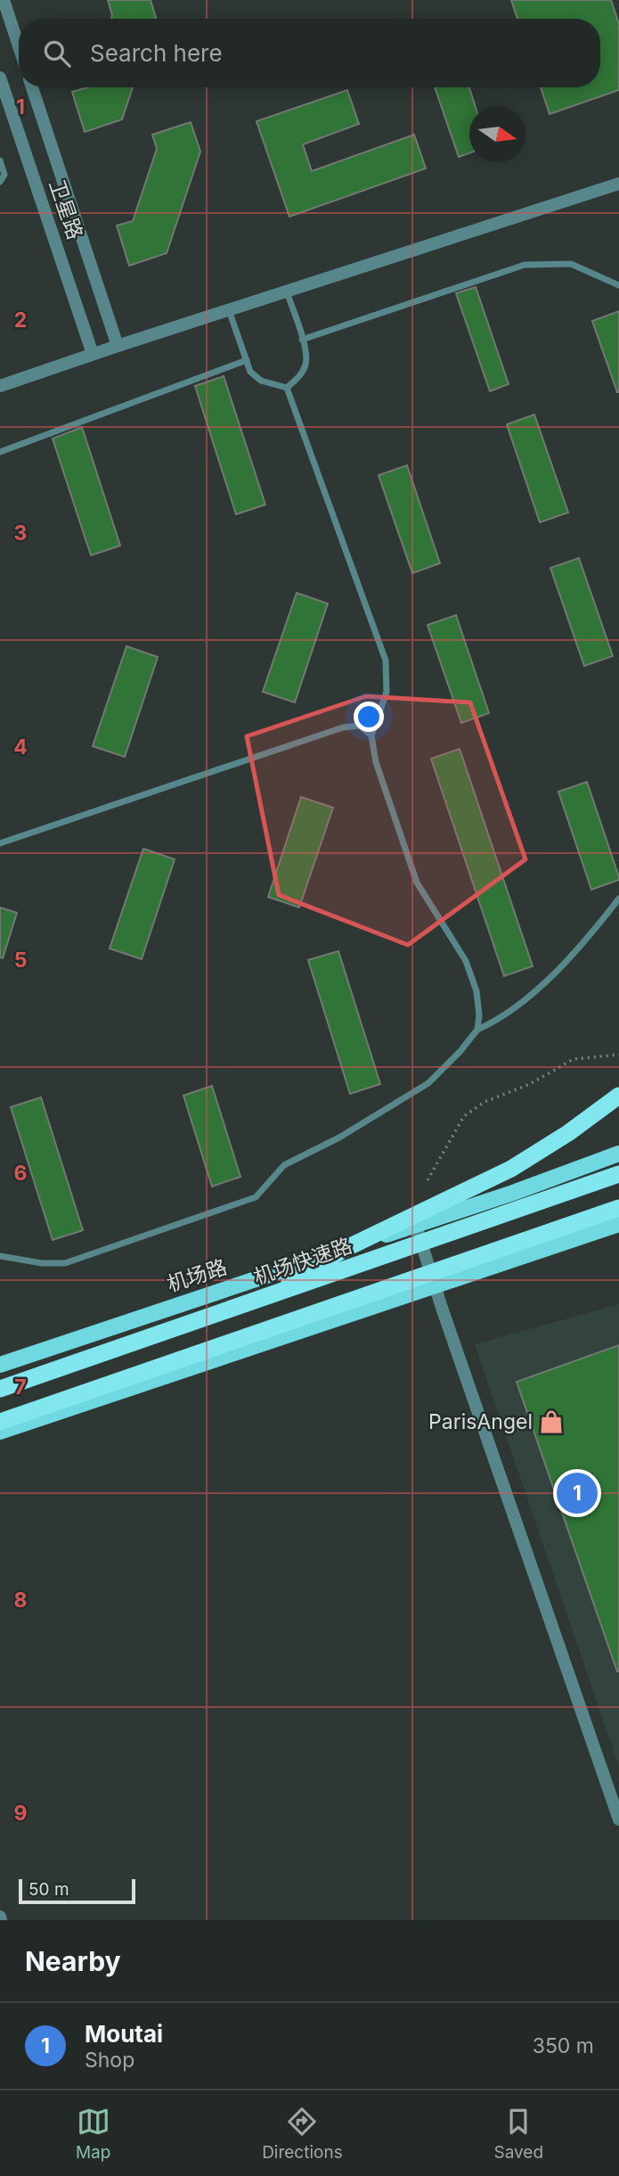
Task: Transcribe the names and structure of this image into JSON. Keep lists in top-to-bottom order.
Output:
{
  "streets": {
    "highway": ["机场快速路"],
    "main road": ["机场路"],
    "street": ["卫星路"]
  },
  "places": {
    "shop": ["ParisAngel"]
  },
  "scale_bar": "50 m",
  "north": "right",
  "page": {
    "search": "Search here",
    "pins": "1",
    "scale": "50 m",
    "heading": "Nearby",
    "list": [
      {
        "mark": "1",
        "name": "Moutai",
        "note": "Shop",
        "value": "350 m"
      }
    ],
    "nav": ["Map", "Directions", "Saved"]
  },
  "grid": {
    "rows": [
      "1",
      "2",
      "3",
      "4",
      "5",
      "6",
      "7",
      "8",
      "9"
    ]
  }
}
